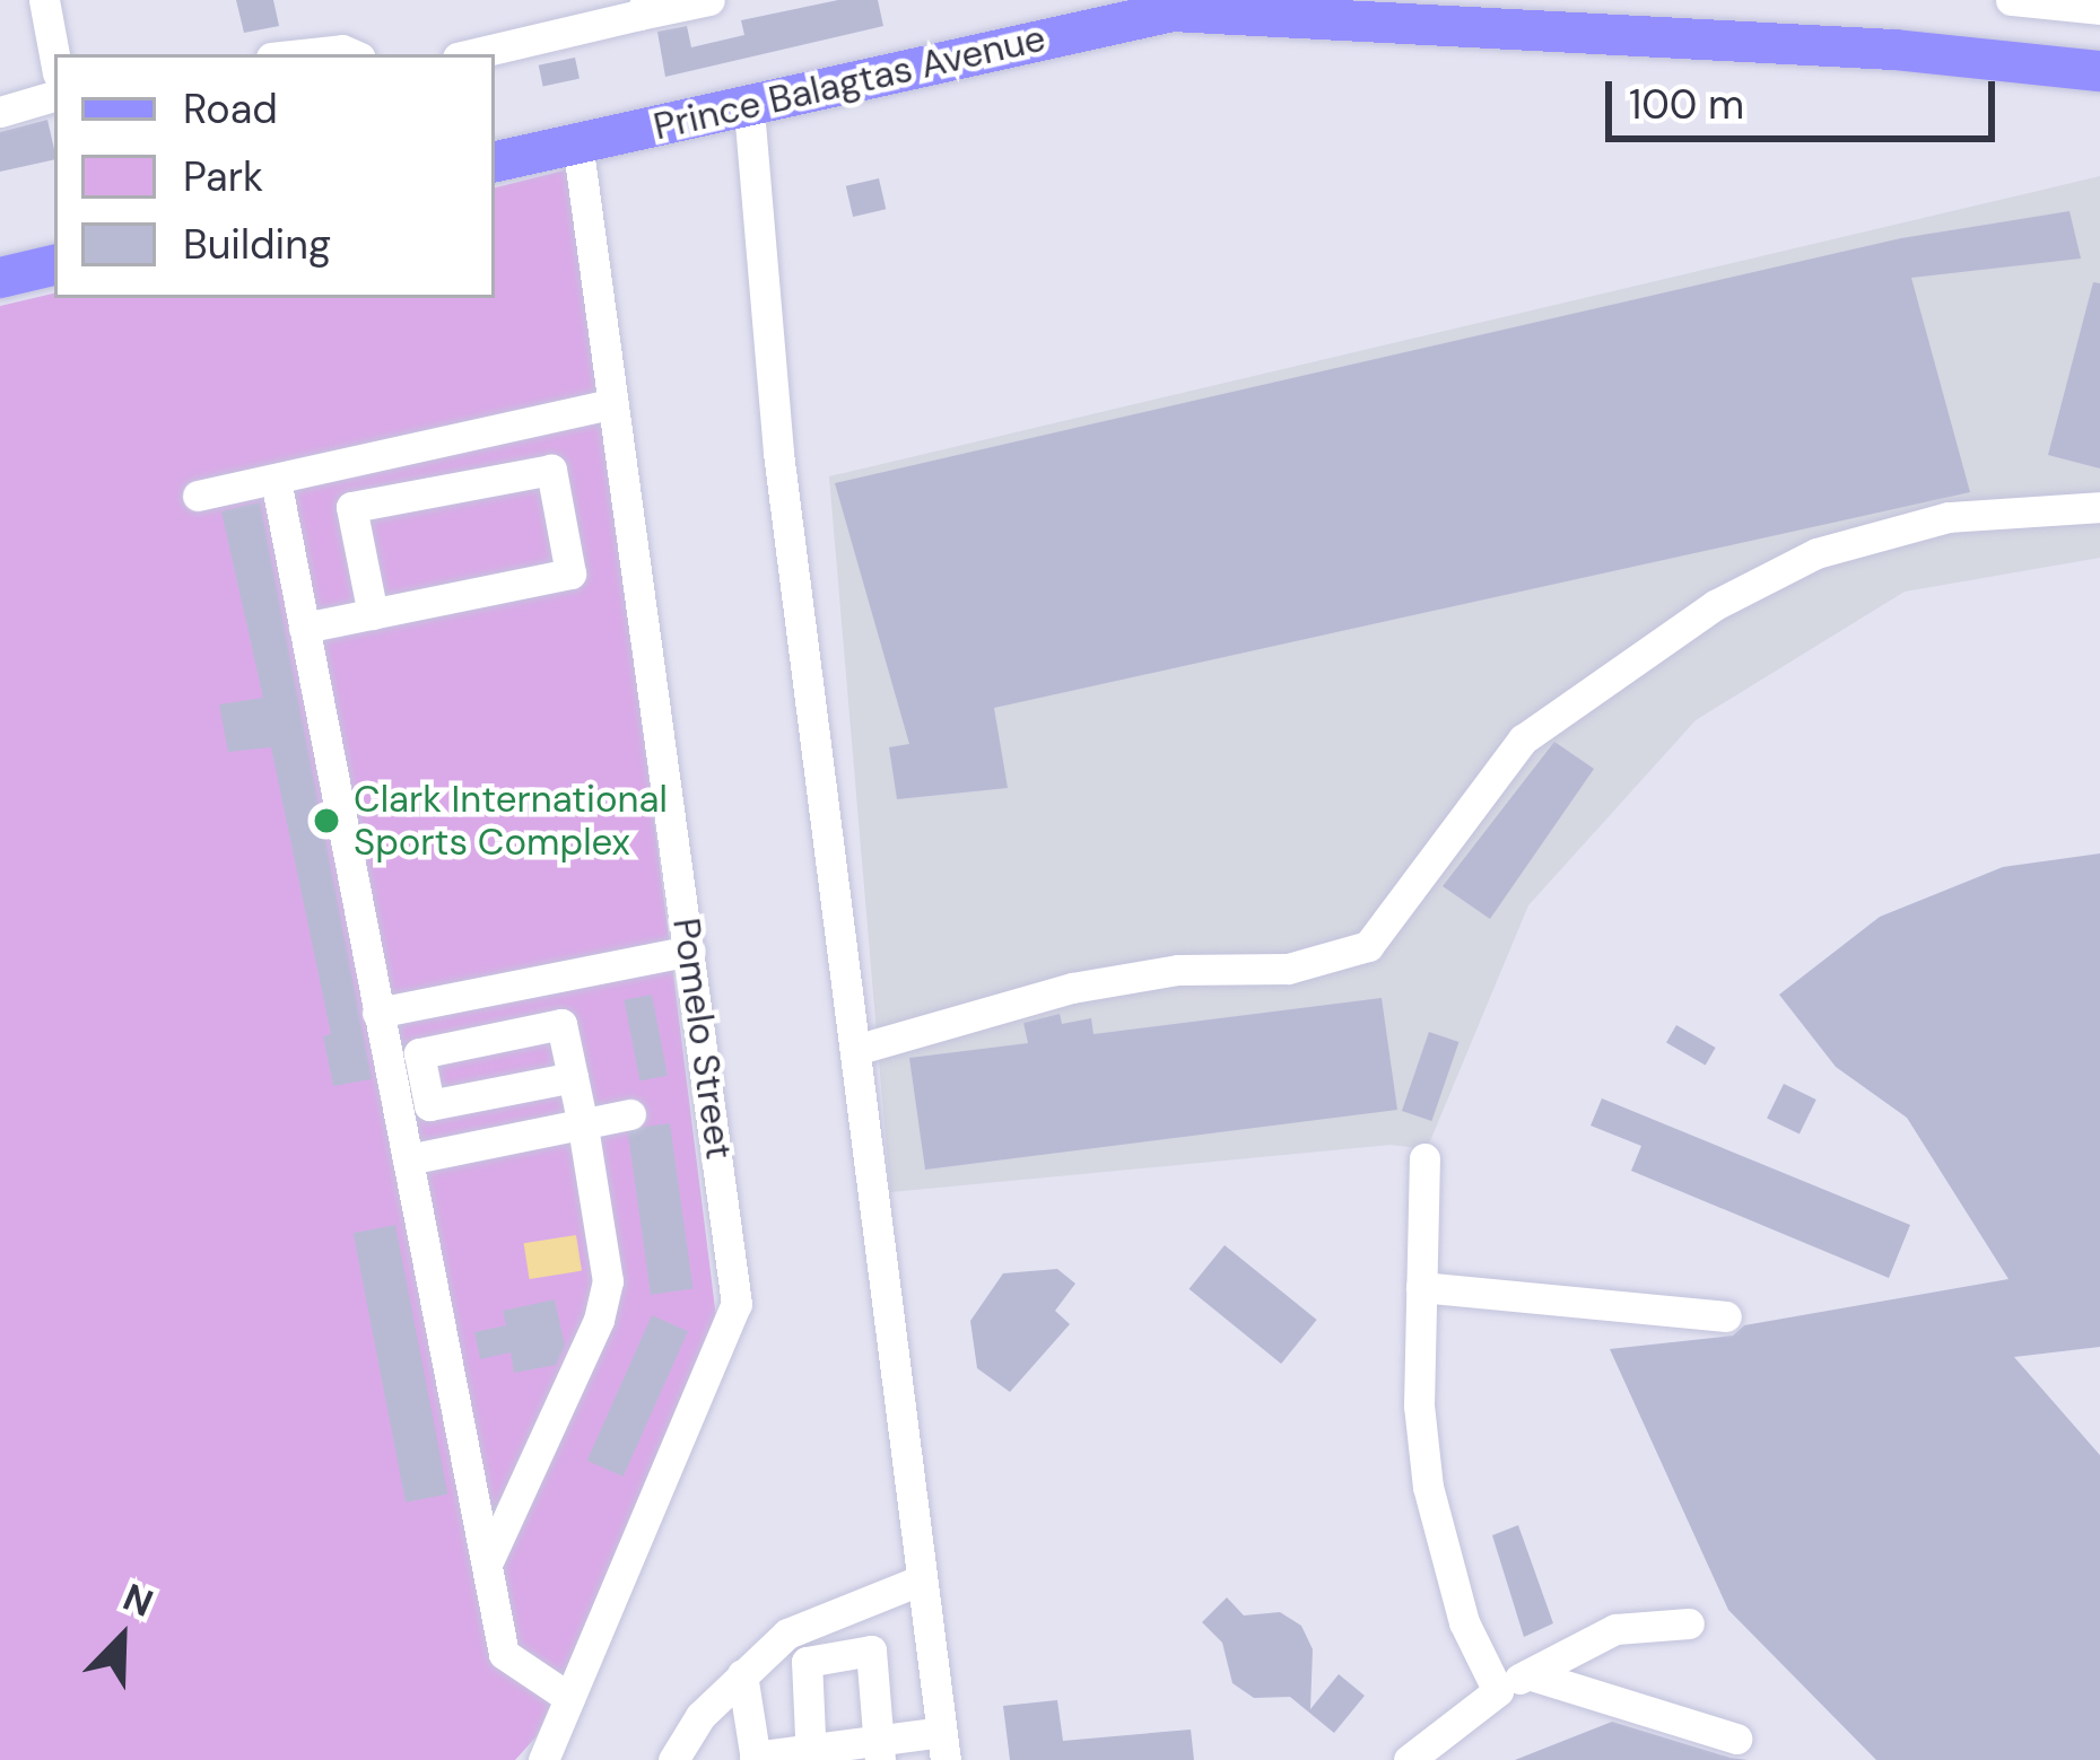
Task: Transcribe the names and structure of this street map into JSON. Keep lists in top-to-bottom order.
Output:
{
  "streets": {
    "main road": ["Prince Balagtas Avenue"],
    "street": ["Pomelo Street"]
  },
  "crossings": [
    ["Prince Balagtas Avenue", "Pomelo Street"]
  ],
  "places": ["Clark International Sports Complex"],
  "legend": ["Road", "Park", "Building"],
  "scale_bar": "100 m",
  "north": "top right"
}
